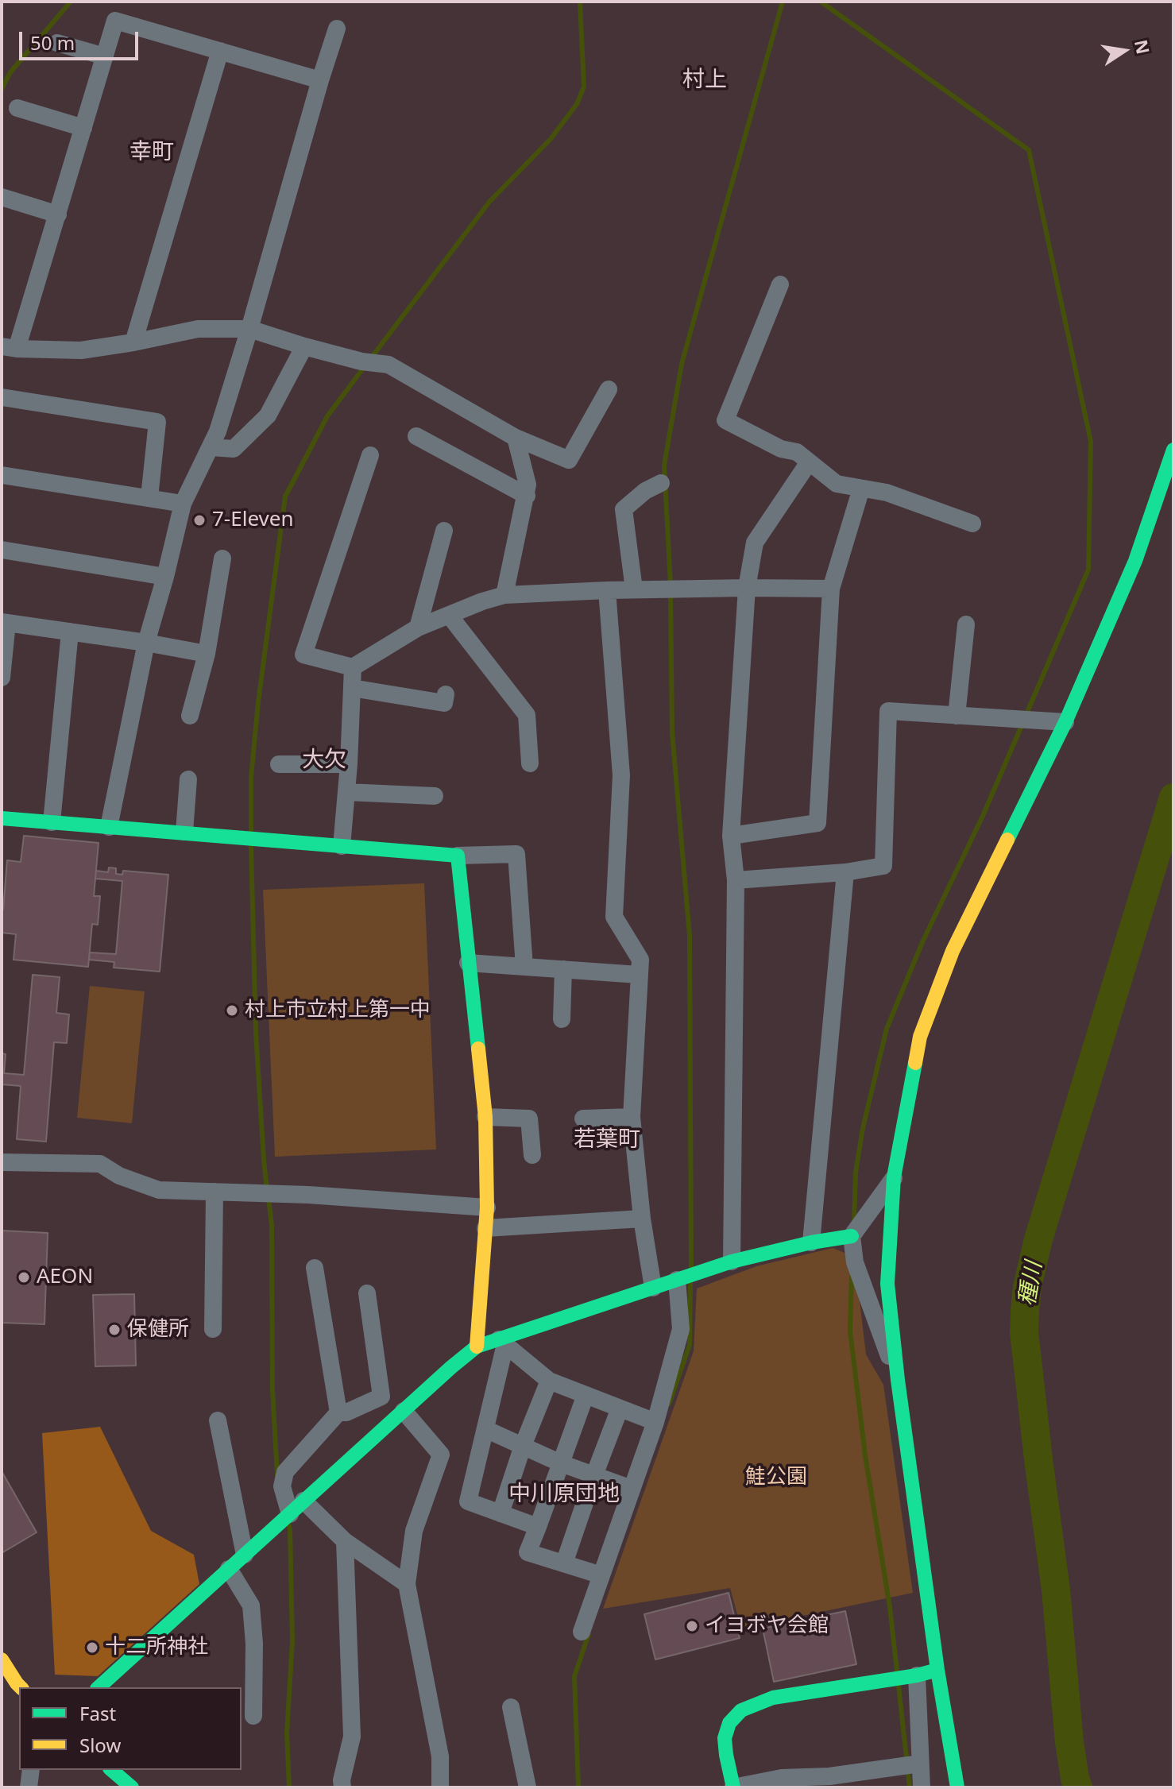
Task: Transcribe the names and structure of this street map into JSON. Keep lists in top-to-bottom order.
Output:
{
  "districts": [
    "村上",
    "幸町",
    "大欠",
    "若葉町",
    "中川原団地"
  ],
  "water": ["種川"],
  "parks": ["鮭公園"],
  "places": [
    "7-Eleven",
    "村上市立村上第一中",
    "AEON",
    "保健所",
    "イヨボヤ会館",
    "十二所神社"
  ],
  "legend": ["Fast", "Slow"],
  "scale_bar": "50 m",
  "north": "right"
}
